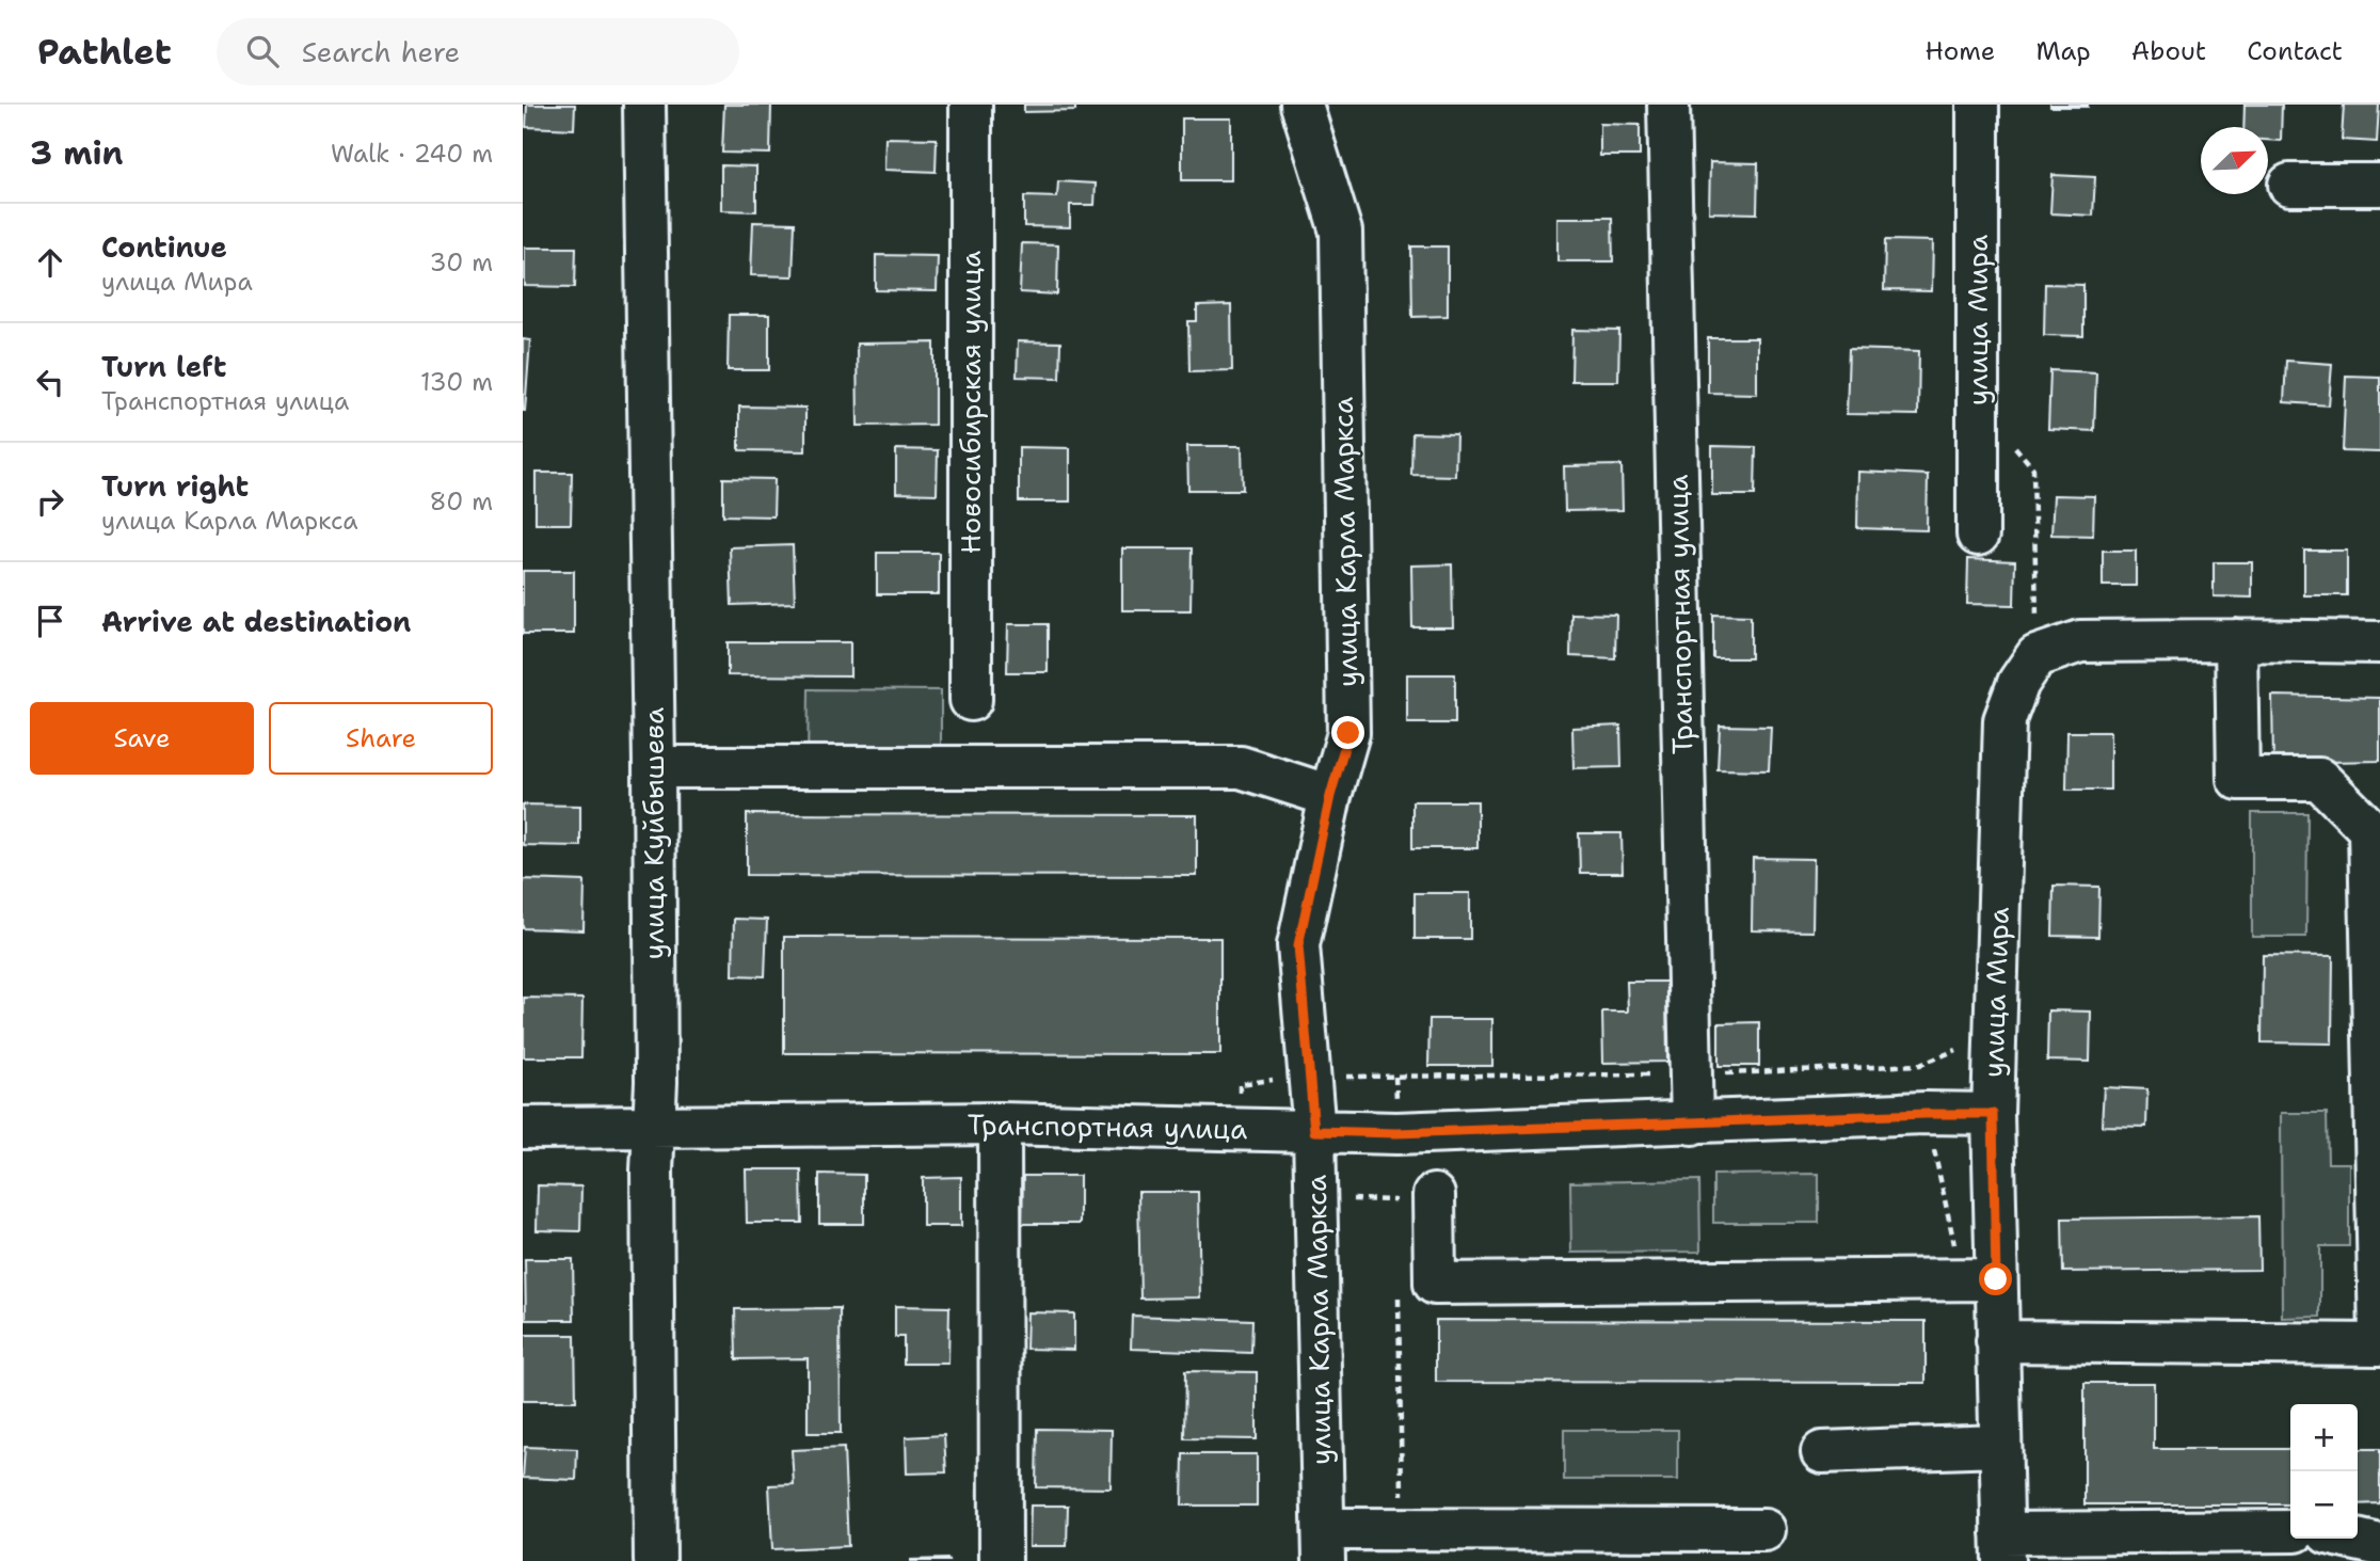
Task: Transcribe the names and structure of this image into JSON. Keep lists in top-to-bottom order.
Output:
{
  "streets": {
    "street": [
      "улица Мира",
      "Новосибирская улица",
      "улица Карла Маркса",
      "Транспортная улица",
      "улица Куйбышева"
    ]
  },
  "crossings": [
    ["улица Мира", "Транспортная улица"],
    ["улица Карла Маркса", "Транспортная улица"],
    ["Транспортная улица", "улица Куйбышева"]
  ],
  "north": "top right",
  "page": {
    "header": "Pathlet",
    "search": "Search here",
    "nav": [
      "Home",
      "Map",
      "About",
      "Contact"
    ],
    "heading": ["3 min", "Walk · 240 m"],
    "list": [
      ["Continue", "улица Мира", "30 m"],
      ["Turn left", "Транспортная улица", "130 m"],
      ["Turn right", "улица Карла Маркса", "80 m"],
      "Arrive at destination"
    ],
    "buttons": ["Save", "Share"],
    "map_buttons": ["+", "−"]
  }
}
